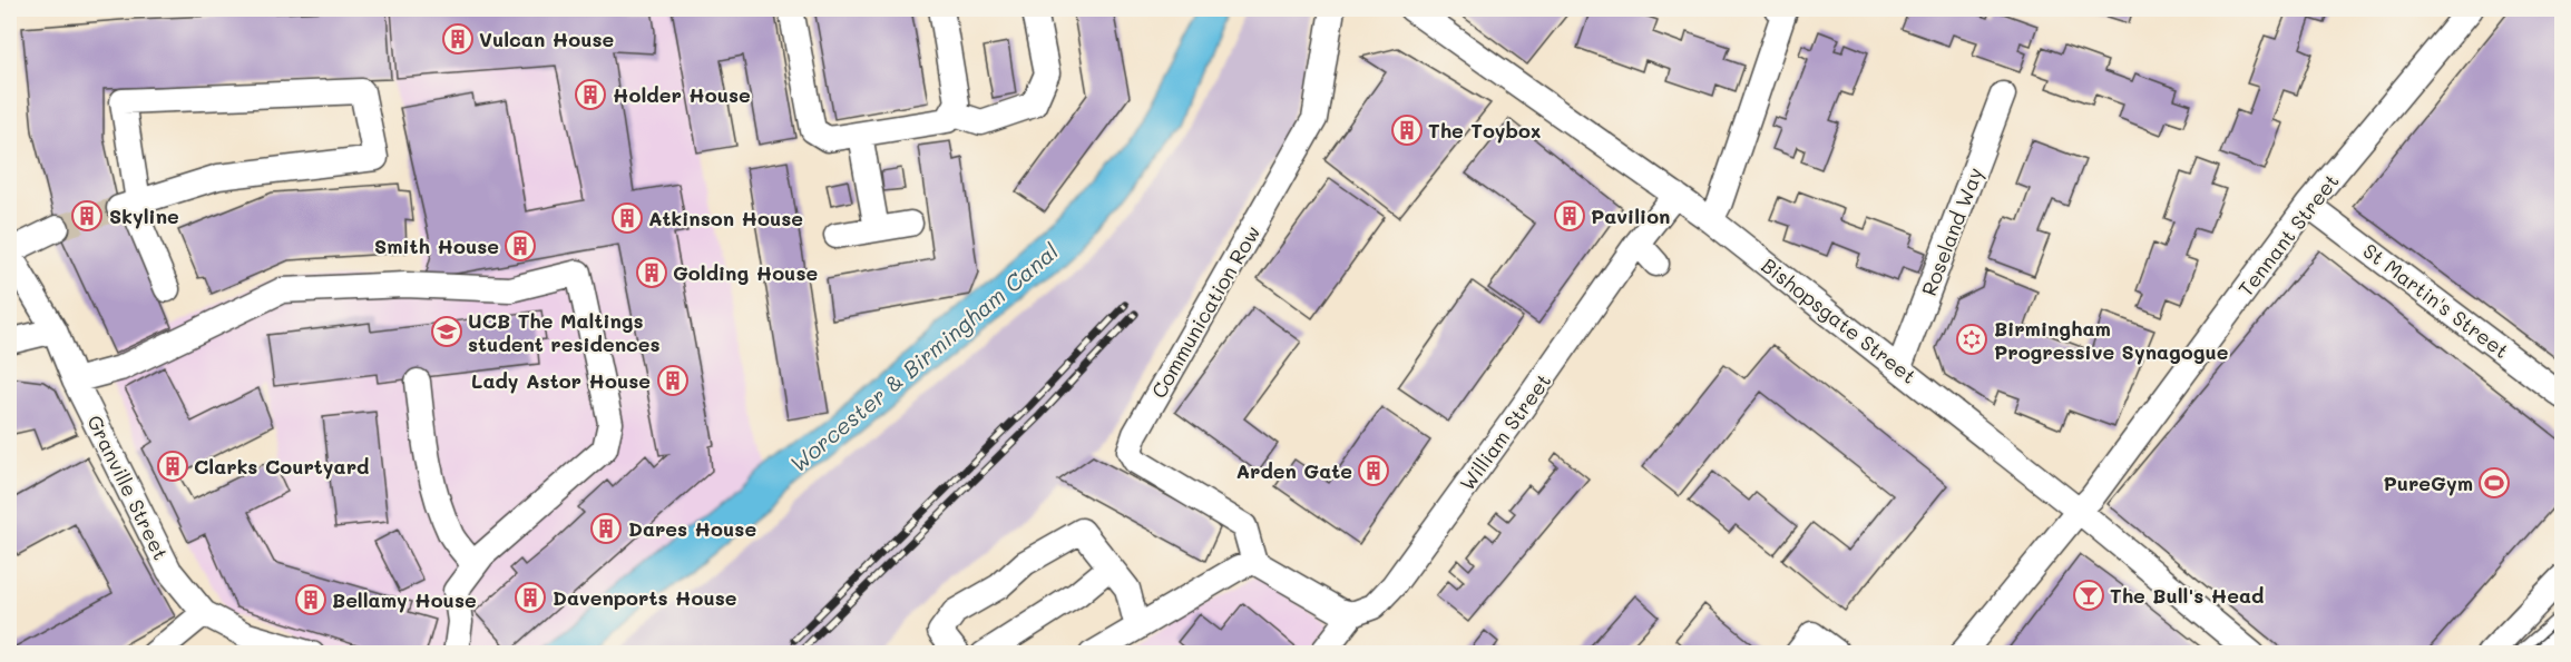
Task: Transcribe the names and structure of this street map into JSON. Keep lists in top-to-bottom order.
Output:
{
  "streets": {
    "street": [
      "Roseland Way",
      "Tennant Street",
      "St Martin's Street",
      "Communication Row",
      "Bishopsgate Street",
      "William Street",
      "Granville Street"
    ]
  },
  "crossings": [
    ["Roseland Way", "Bishopsgate Street"],
    ["Tennant Street", "St Martin's Street"],
    ["Tennant Street", "Bishopsgate Street"],
    ["Bishopsgate Street", "William Street"]
  ],
  "water": ["Worcester & Birmingham Canal"],
  "places": {
    "building": [
      "Vulcan House",
      "Holder House",
      "The Toybox",
      "Skyline",
      "Pavilion",
      "Atkinson House",
      "Smith House",
      "Golding House",
      "Lady Astor House",
      "Clarks Courtyard",
      "Arden Gate",
      "Dares House",
      "Davenports House",
      "Bellamy House"
    ],
    "school or university": ["UCB The Maltings student residences"],
    "synagogue": ["Birmingham Progressive Synagogue"],
    "sports": ["PureGym"],
    "bar": ["The Bull's Head"]
  }
}
